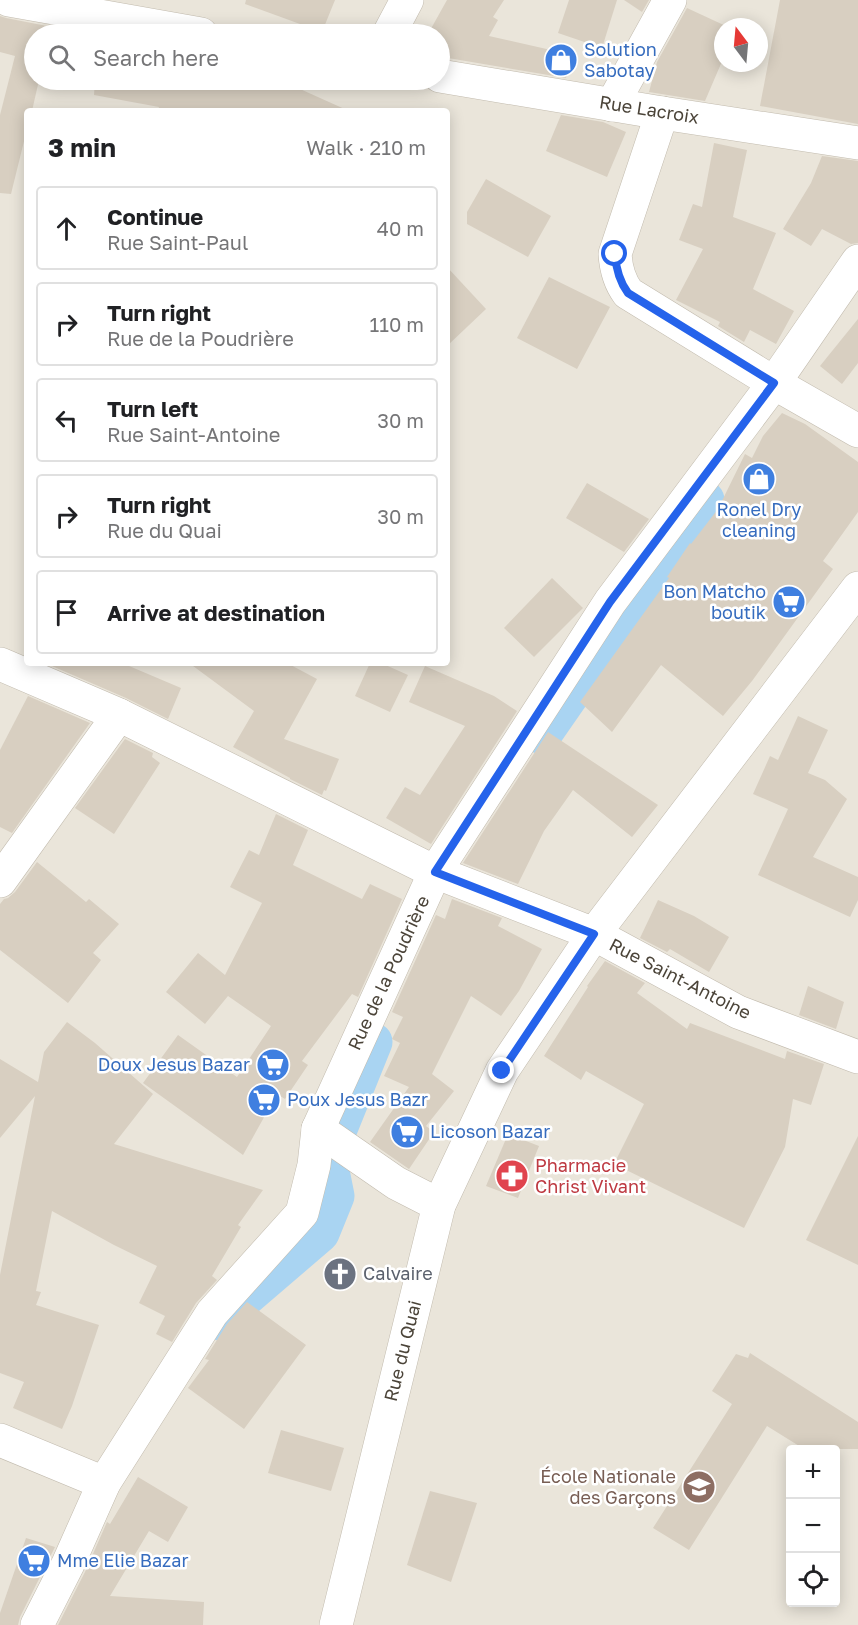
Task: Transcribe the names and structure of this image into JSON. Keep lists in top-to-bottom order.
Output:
{
  "streets": {
    "street": [
      "Rue Lacroix",
      "Rue de la Poudrière",
      "Rue Saint-Antoine",
      "Rue du Quai"
    ]
  },
  "crossings": [
    ["Rue de la Poudrière", "Rue Saint-Antoine"],
    ["Rue Saint-Antoine", "Rue du Quai"]
  ],
  "places": {
    "shop": ["Solution Sabotay", "Ronel Dry cleaning"],
    "supermarket": [
      "Bon Matcho boutik",
      "Doux Jesus Bazar",
      "Poux Jesus Bazr",
      "Licoson Bazar",
      "Mme Elie Bazar"
    ],
    "pharmacy": ["Pharmacie Christ Vivant"],
    "church": ["Calvaire"],
    "school or university": ["École Nationale des Garçons"]
  },
  "north": "top",
  "page": {
    "search": "Search here",
    "heading": ["3 min", "Walk · 210 m"],
    "list": [
      ["Continue", "Rue Saint-Paul", "40 m"],
      ["Turn right", "Rue de la Poudrière", "110 m"],
      ["Turn left", "Rue Saint-Antoine", "30 m"],
      ["Turn right", "Rue du Quai", "30 m"],
      "Arrive at destination"
    ],
    "map_buttons": ["+", "−"]
  }
}
